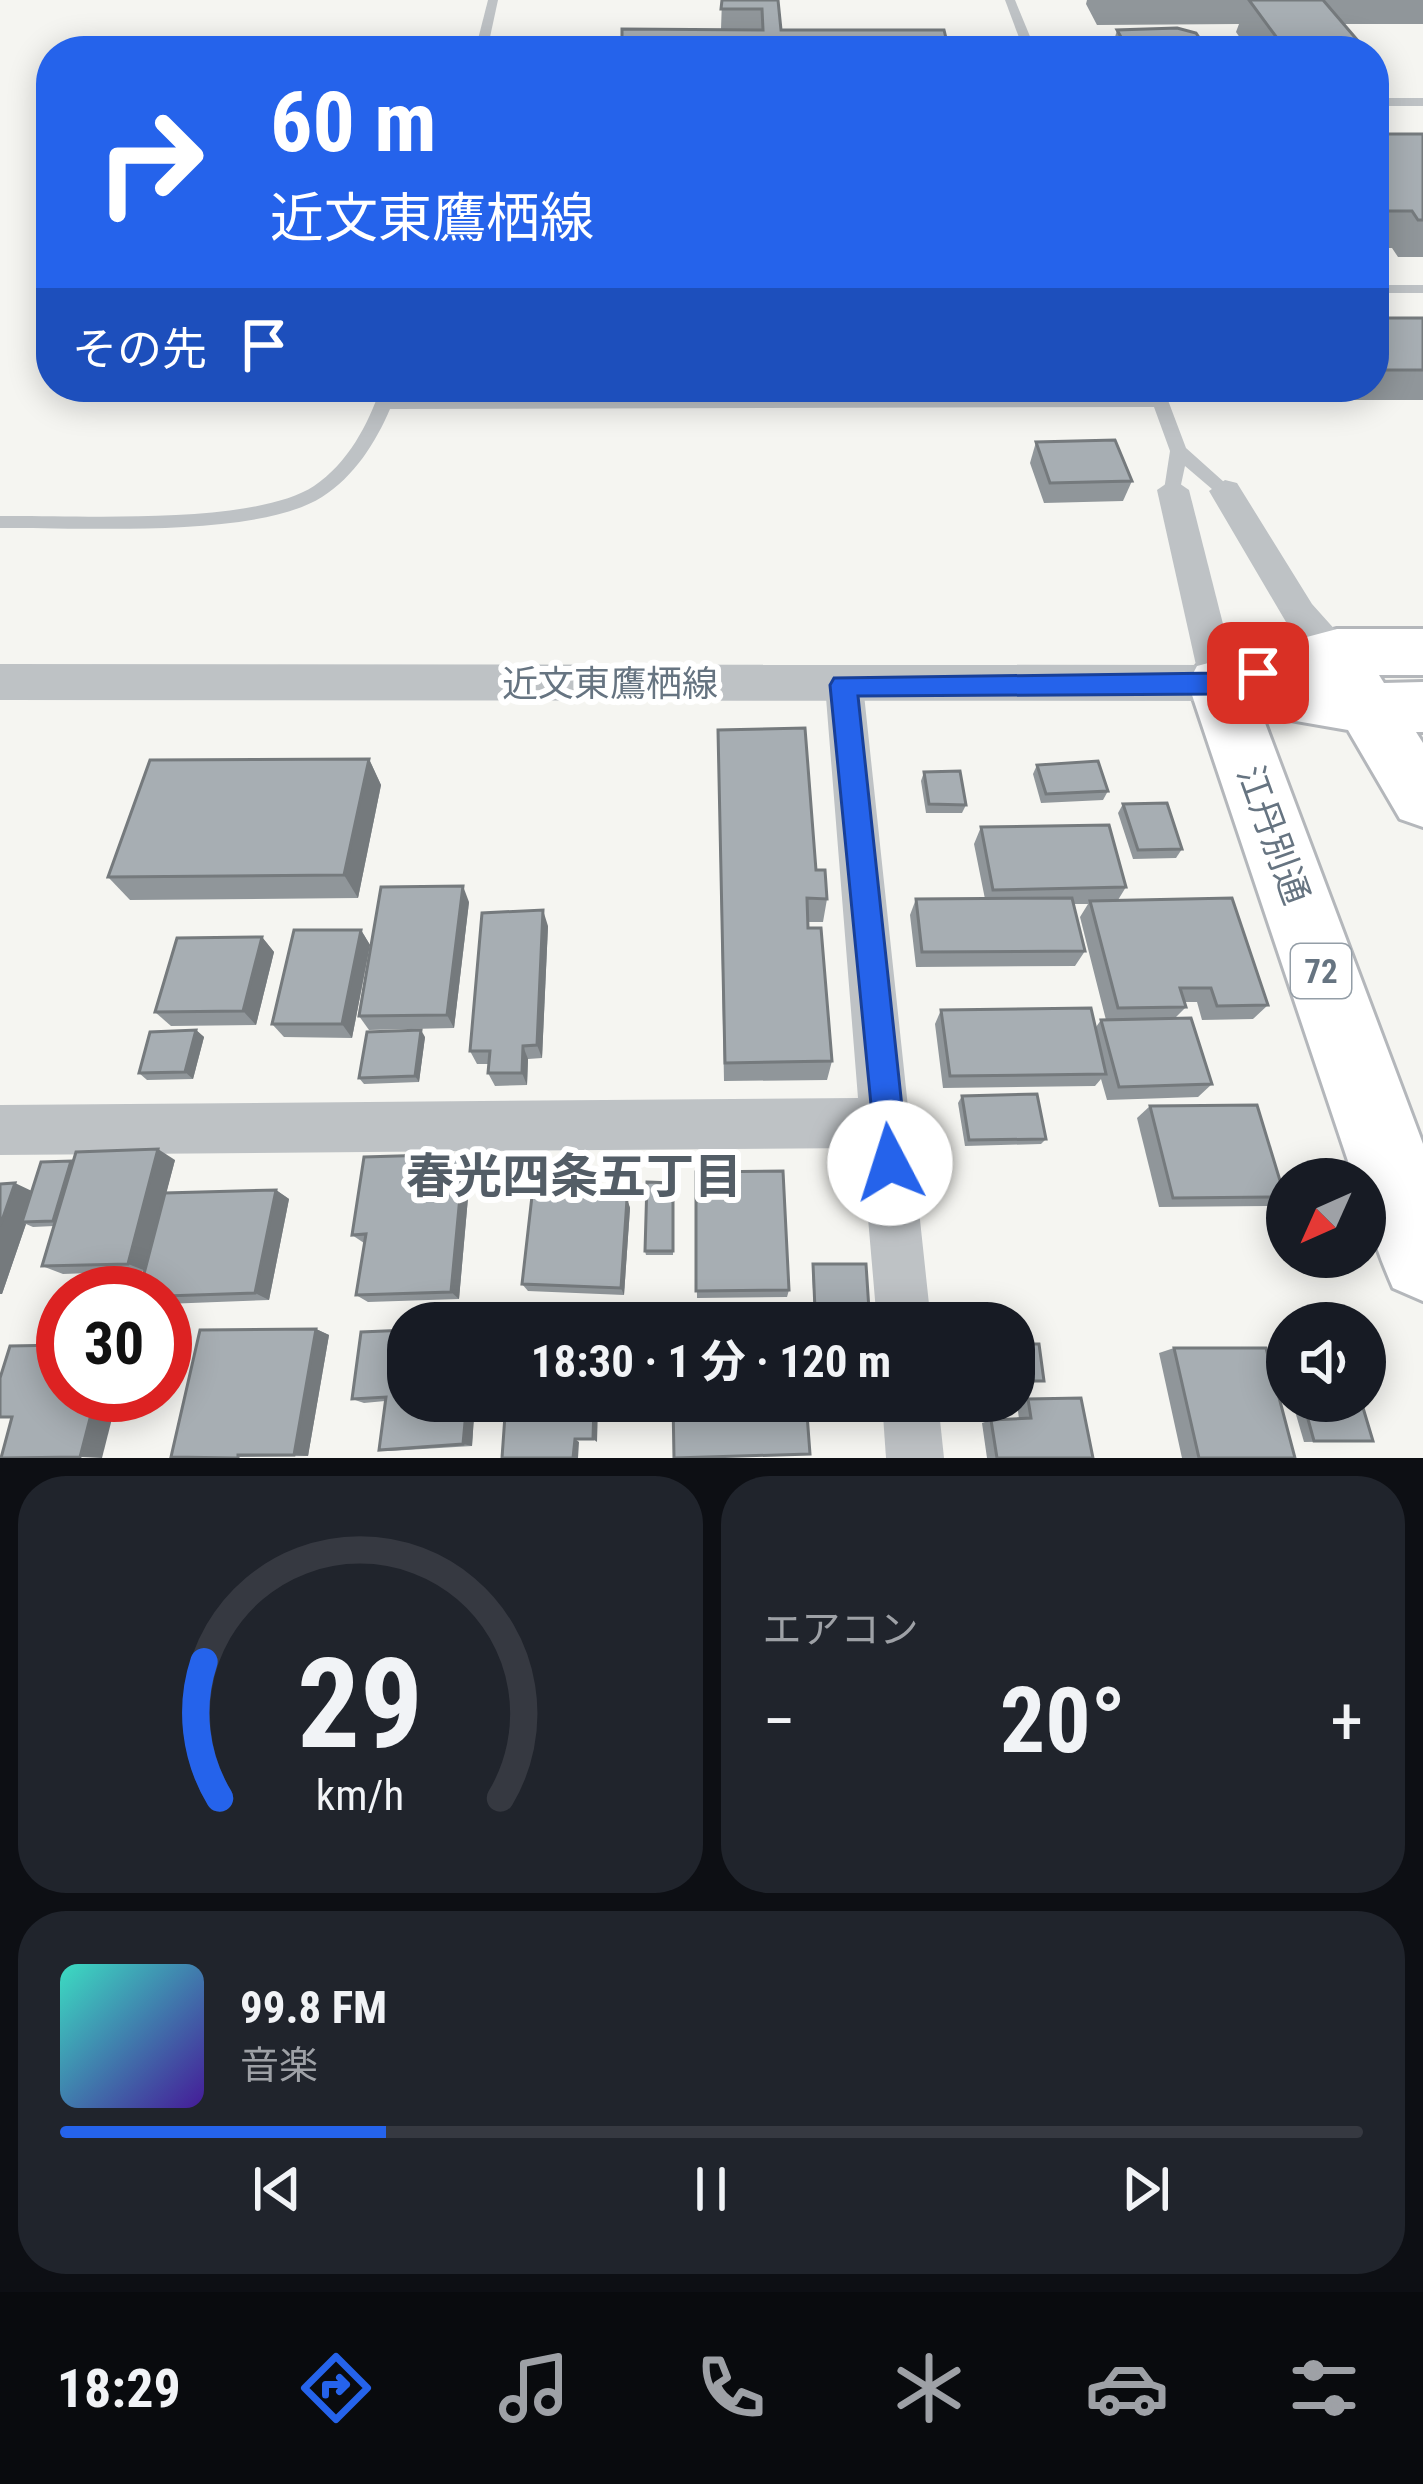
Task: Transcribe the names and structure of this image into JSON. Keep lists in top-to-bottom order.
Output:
{
  "streets": {
    "main road": ["近文東鷹栖線", "江丹別通", "72"]
  },
  "crossings": [
    ["近文東鷹栖線", "江丹別通"]
  ],
  "districts": ["春光四条五丁目"],
  "north": "bottom left",
  "page": {
    "turn": ["60 m", "近文東鷹栖線"],
    "then": "その先",
    "limit": "30",
    "trip": "18:30 · 1 分 · 120 m",
    "tile": "エアコン",
    "heat": ["−", "20°", "+"],
    "song": ["99.8 FM", "音楽"],
    "tabs": "18:29",
    "gauge": ["29", "km/h"]
  }
}
